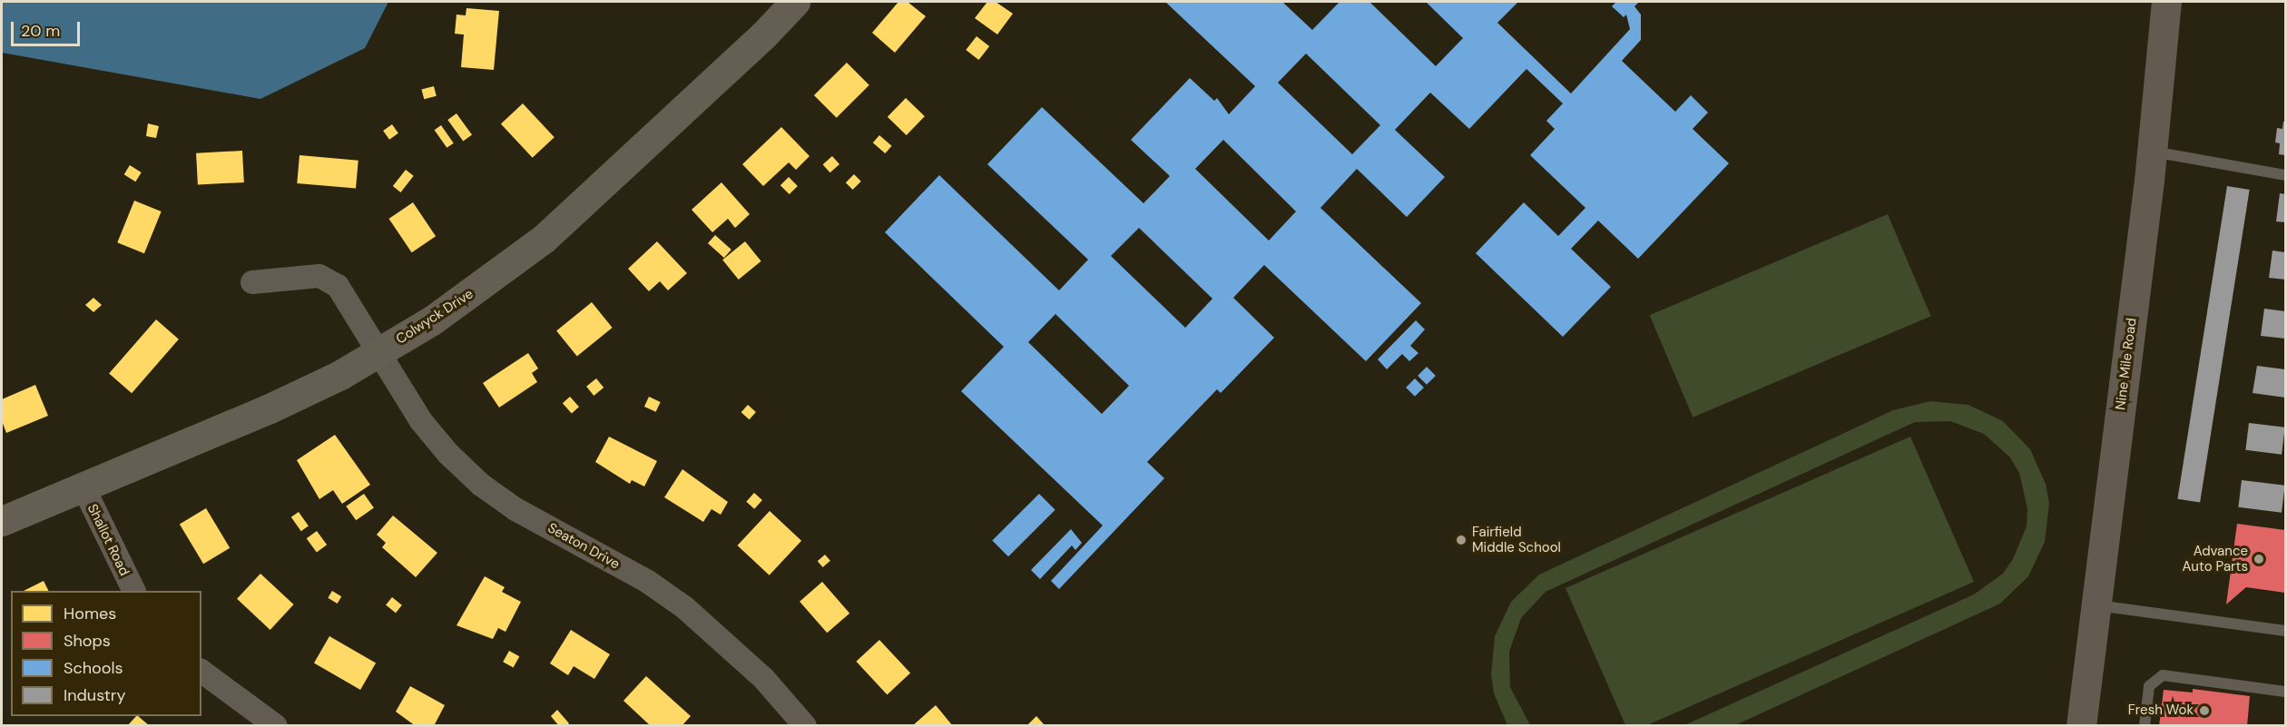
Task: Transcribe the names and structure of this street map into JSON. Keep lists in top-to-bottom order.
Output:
{
  "streets": {
    "main road": ["Nine Mile Road"],
    "street": ["Colwyck Drive", "Shallot Road", "Seaton Drive"]
  },
  "crossings": [
    ["Colwyck Drive", "Shallot Road"],
    ["Colwyck Drive", "Seaton Drive"]
  ],
  "places": ["Fairfield Middle School", "Advance Auto Parts", "Fresh Wok"],
  "legend": [
    "Homes",
    "Shops",
    "Schools",
    "Industry"
  ],
  "scale_bar": "20 m"
}
